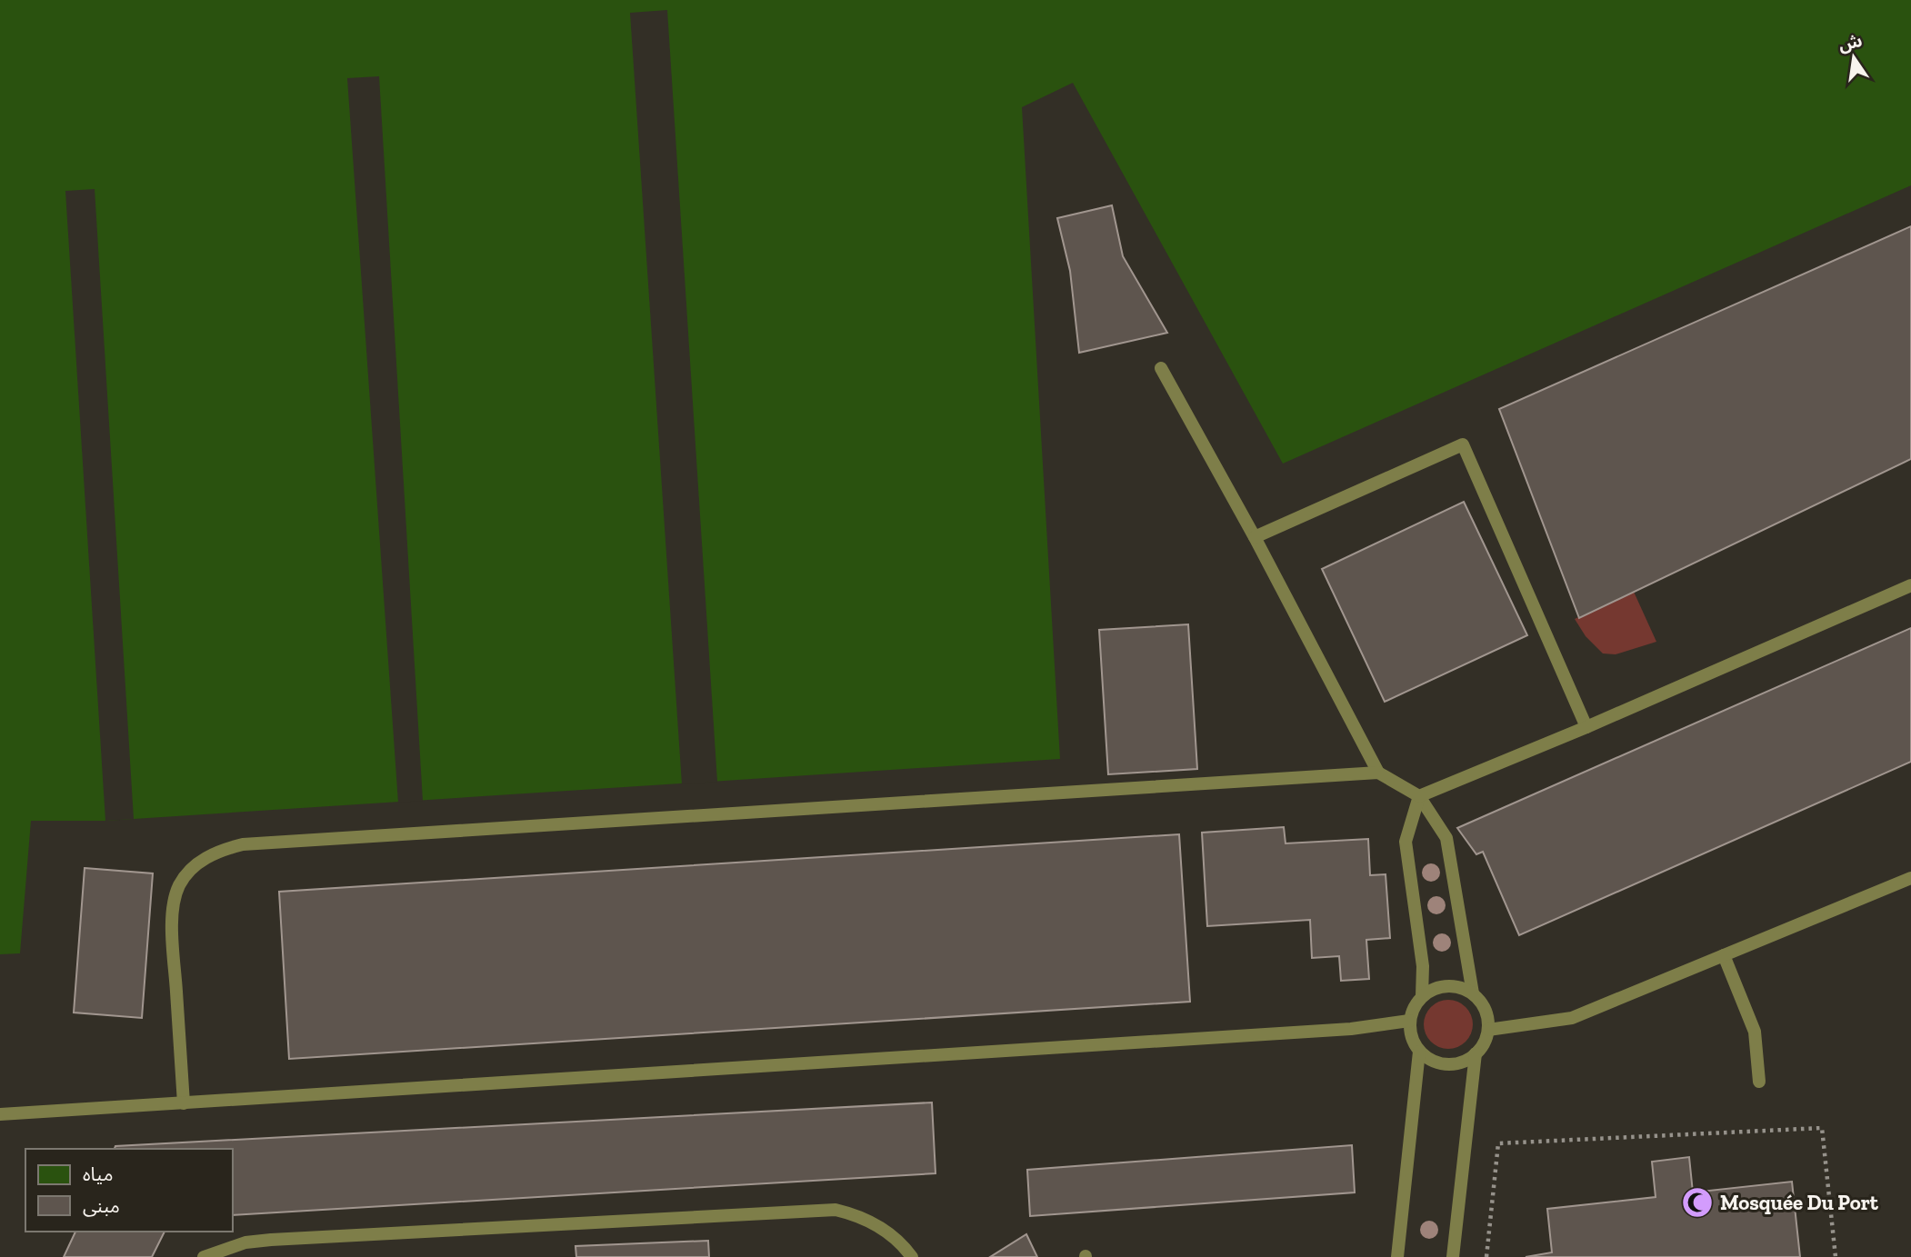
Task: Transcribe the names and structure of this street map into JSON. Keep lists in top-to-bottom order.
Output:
{
  "places": {
    "mosque": ["Mosquée Du Port"]
  },
  "legend": ["مياه", "مبنى"],
  "north": "top"
}
